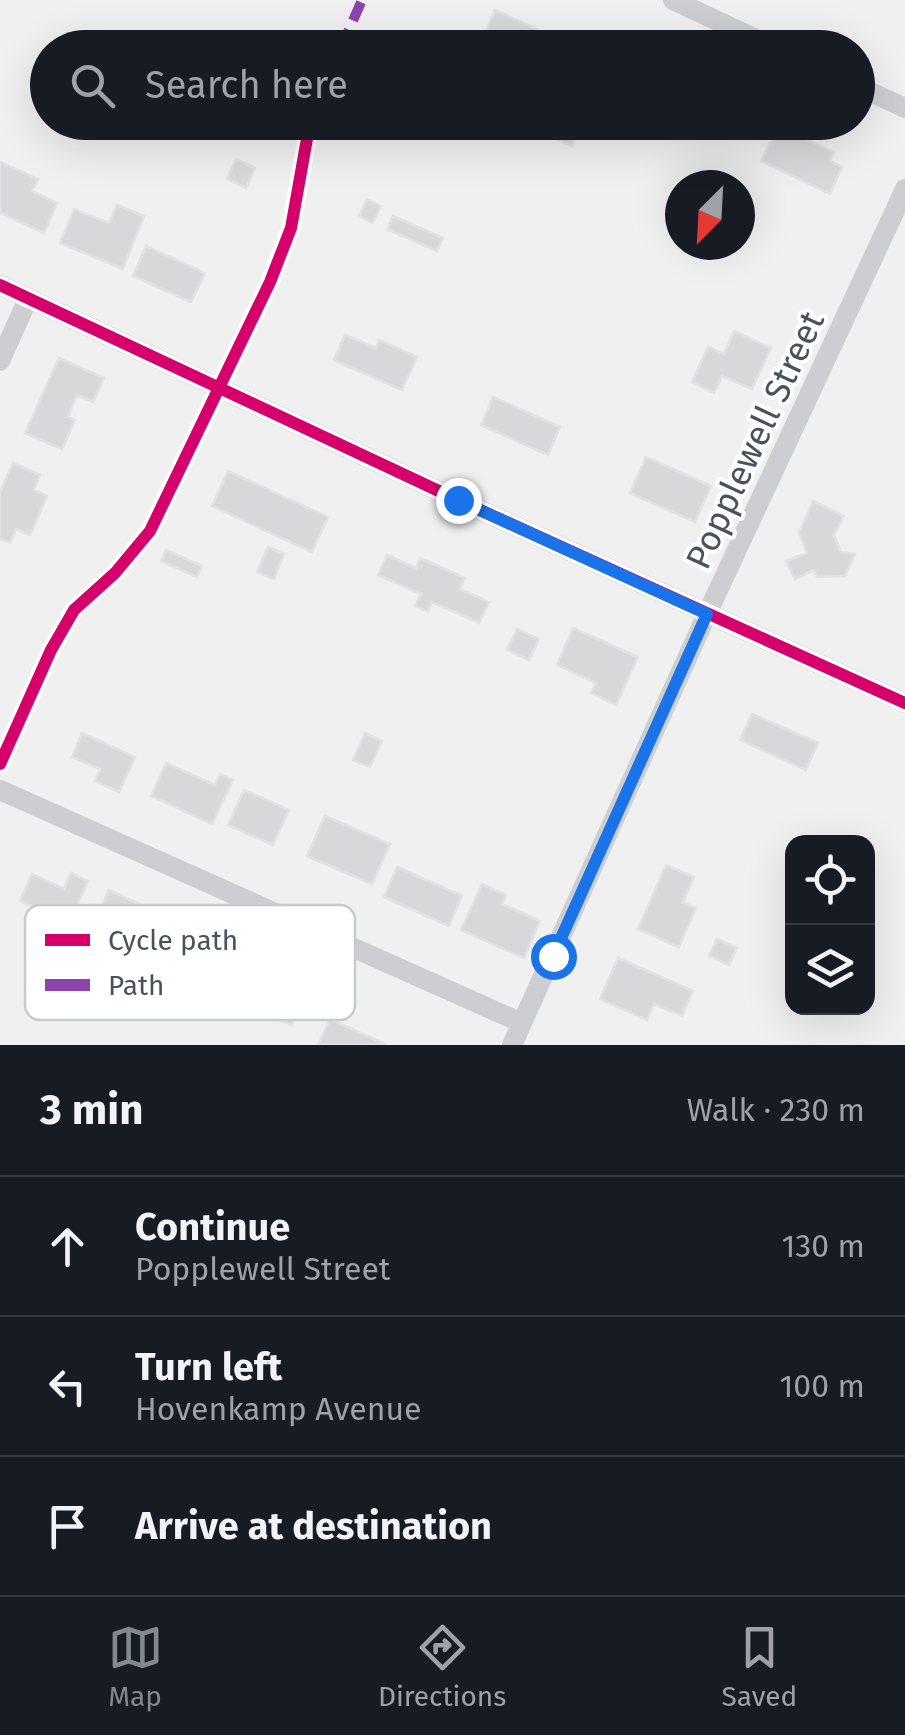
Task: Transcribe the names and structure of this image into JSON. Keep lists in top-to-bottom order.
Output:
{
  "streets": {
    "street": ["Popplewell Street"]
  },
  "legend": ["Cycle path", "Path"],
  "north": "bottom left",
  "page": {
    "search": "Search here",
    "heading": ["3 min", "Walk · 230 m"],
    "list": [
      ["Continue", "Popplewell Street", "130 m"],
      ["Turn left", "Hovenkamp Avenue", "100 m"],
      "Arrive at destination"
    ],
    "nav": ["Map", "Directions", "Saved"]
  }
}
